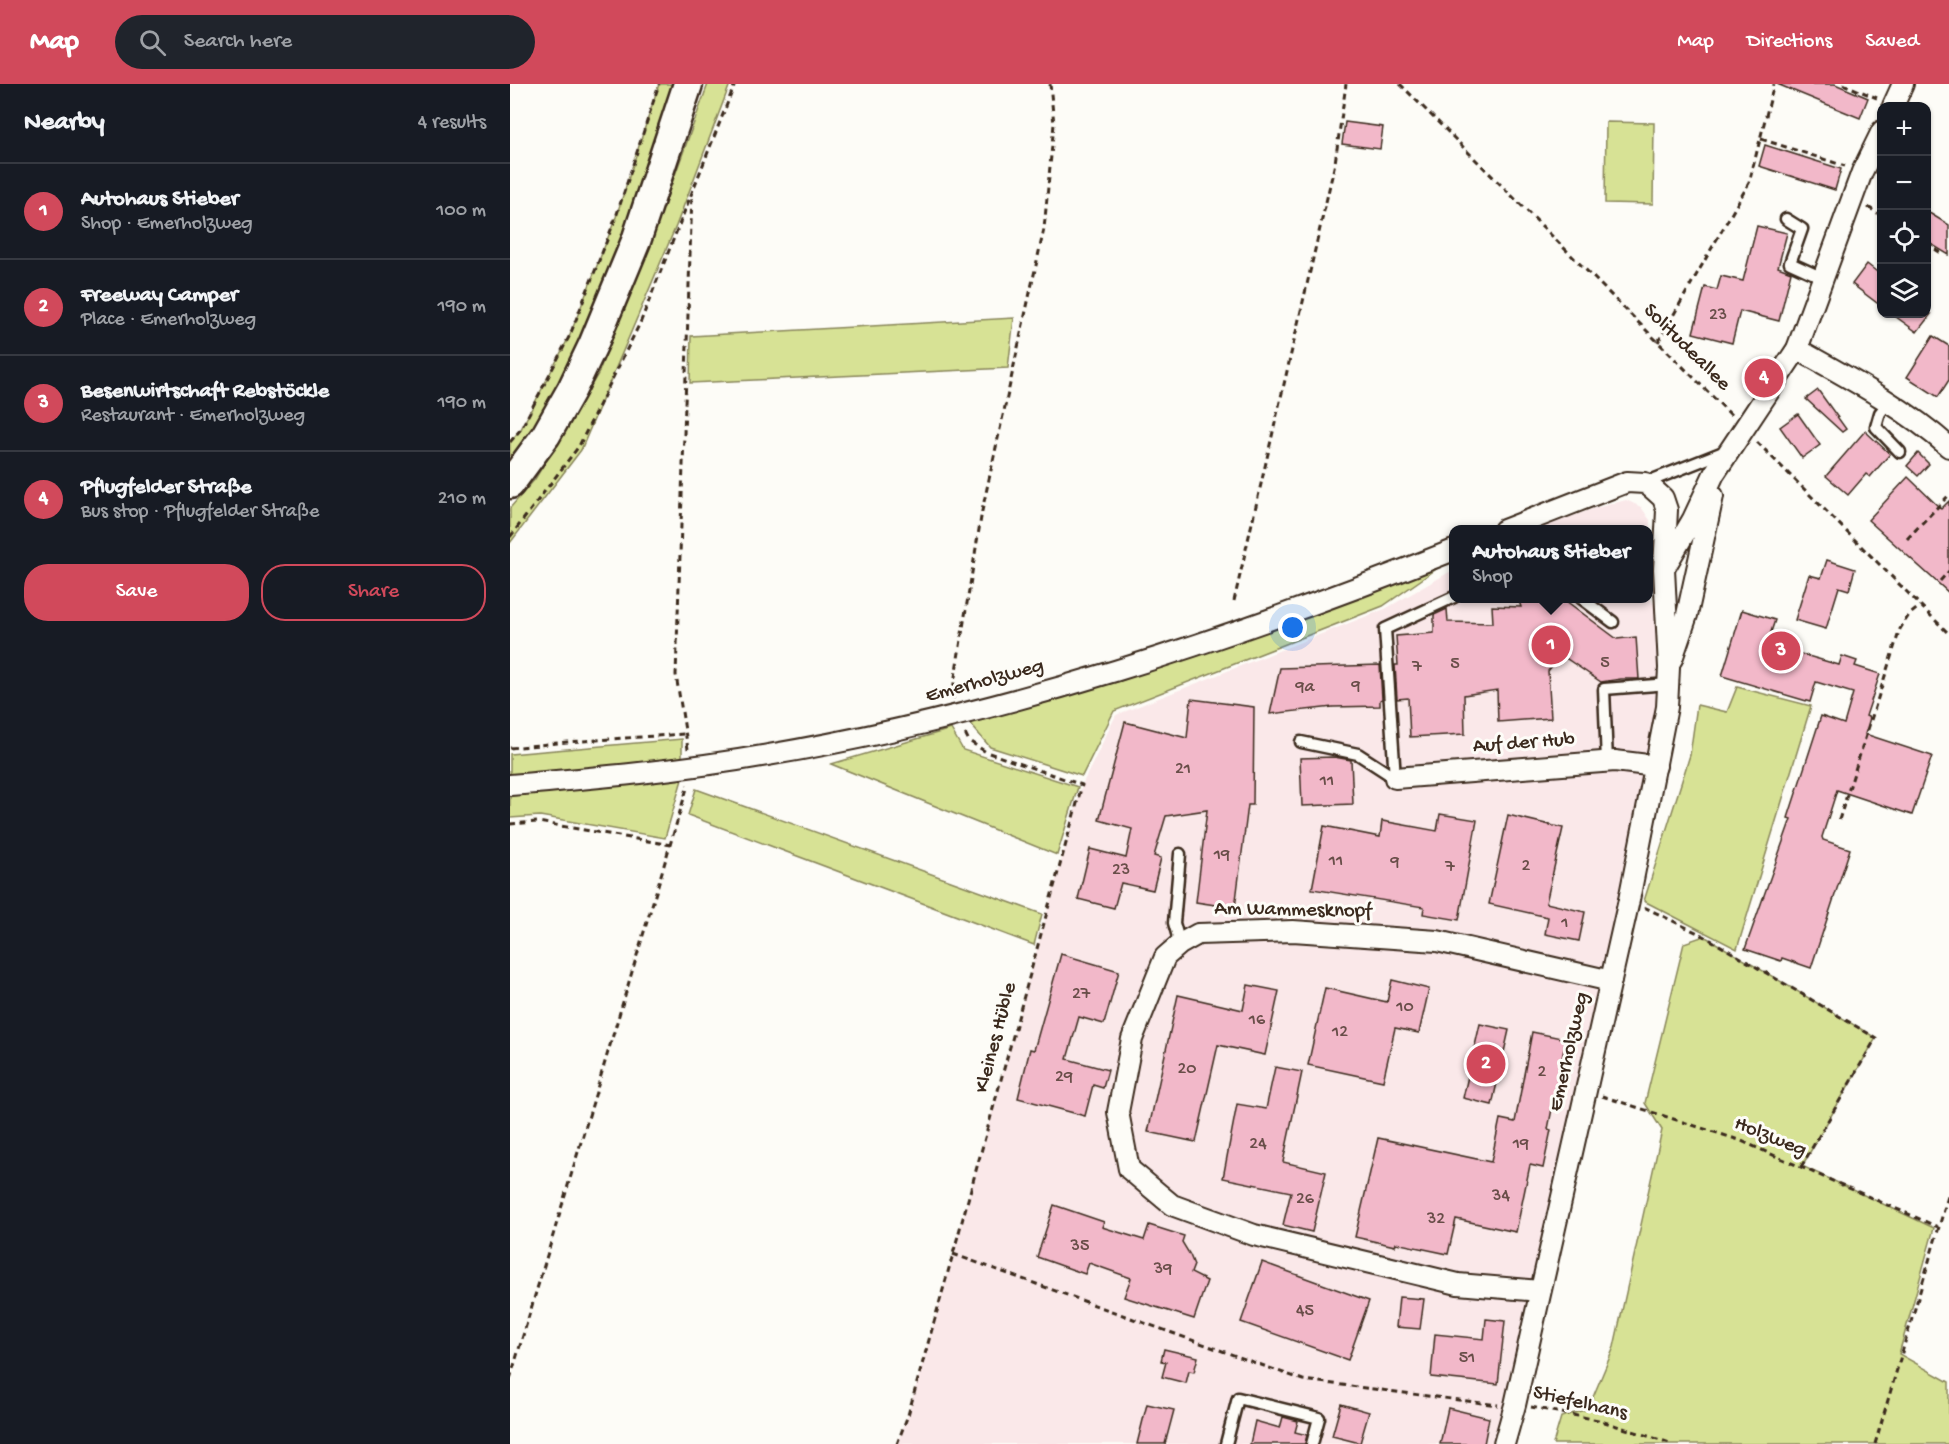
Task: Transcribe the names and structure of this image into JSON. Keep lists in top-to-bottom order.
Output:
{
  "streets": {
    "street": ["Emerholzweg", "Auf der Hub", "Am Wammesknopf"],
    "path": [
      "Solitudeallee",
      "Kleines Hüble",
      "Holzweg",
      "Stiefelhans"
    ]
  },
  "crossings": [
    ["Solitudeallee", "Emerholzweg"],
    ["Emerholzweg", "Auf der Hub"],
    ["Emerholzweg", "Am Wammesknopf"],
    ["Emerholzweg", "Kleines Hüble"],
    ["Emerholzweg", "Holzweg"],
    ["Emerholzweg", "Stiefelhans"],
    ["Kleines Hüble", "Stiefelhans"]
  ],
  "house_numbers": [
    "23",
    "5",
    "5",
    "7",
    "9",
    "9a",
    "21",
    "11",
    "19",
    "11",
    "9",
    "2",
    "7",
    "23",
    "1",
    "27",
    "10",
    "16",
    "12",
    "20",
    "2",
    "29",
    "24",
    "19",
    "34",
    "26",
    "32",
    "35",
    "39",
    "45",
    "51"
  ],
  "page": {
    "header": "Map",
    "search": "Search here",
    "nav": ["Map", "Directions", "Saved"],
    "heading": ["Nearby", "4 results"],
    "map_buttons": ["+", "−"],
    "list": [
      {
        "mark": "1",
        "name": "Autohaus Stieber",
        "note": "Shop · Emerholzweg",
        "value": "100 m"
      },
      {
        "mark": "2",
        "name": "Freeway Camper",
        "note": "Place · Emerholzweg",
        "value": "190 m"
      },
      {
        "mark": "3",
        "name": "Besenwirtschaft Rebstöckle",
        "note": "Restaurant · Emerholzweg",
        "value": "190 m"
      },
      {
        "mark": "4",
        "name": "Pflugfelder Straße",
        "note": "Bus stop · Pflugfelder Straße",
        "value": "210 m"
      }
    ],
    "pins": [
      "4",
      "1",
      "3",
      "2"
    ],
    "popup": ["Autohaus Stieber", "Shop"],
    "buttons": ["Save", "Share"]
  }
}
